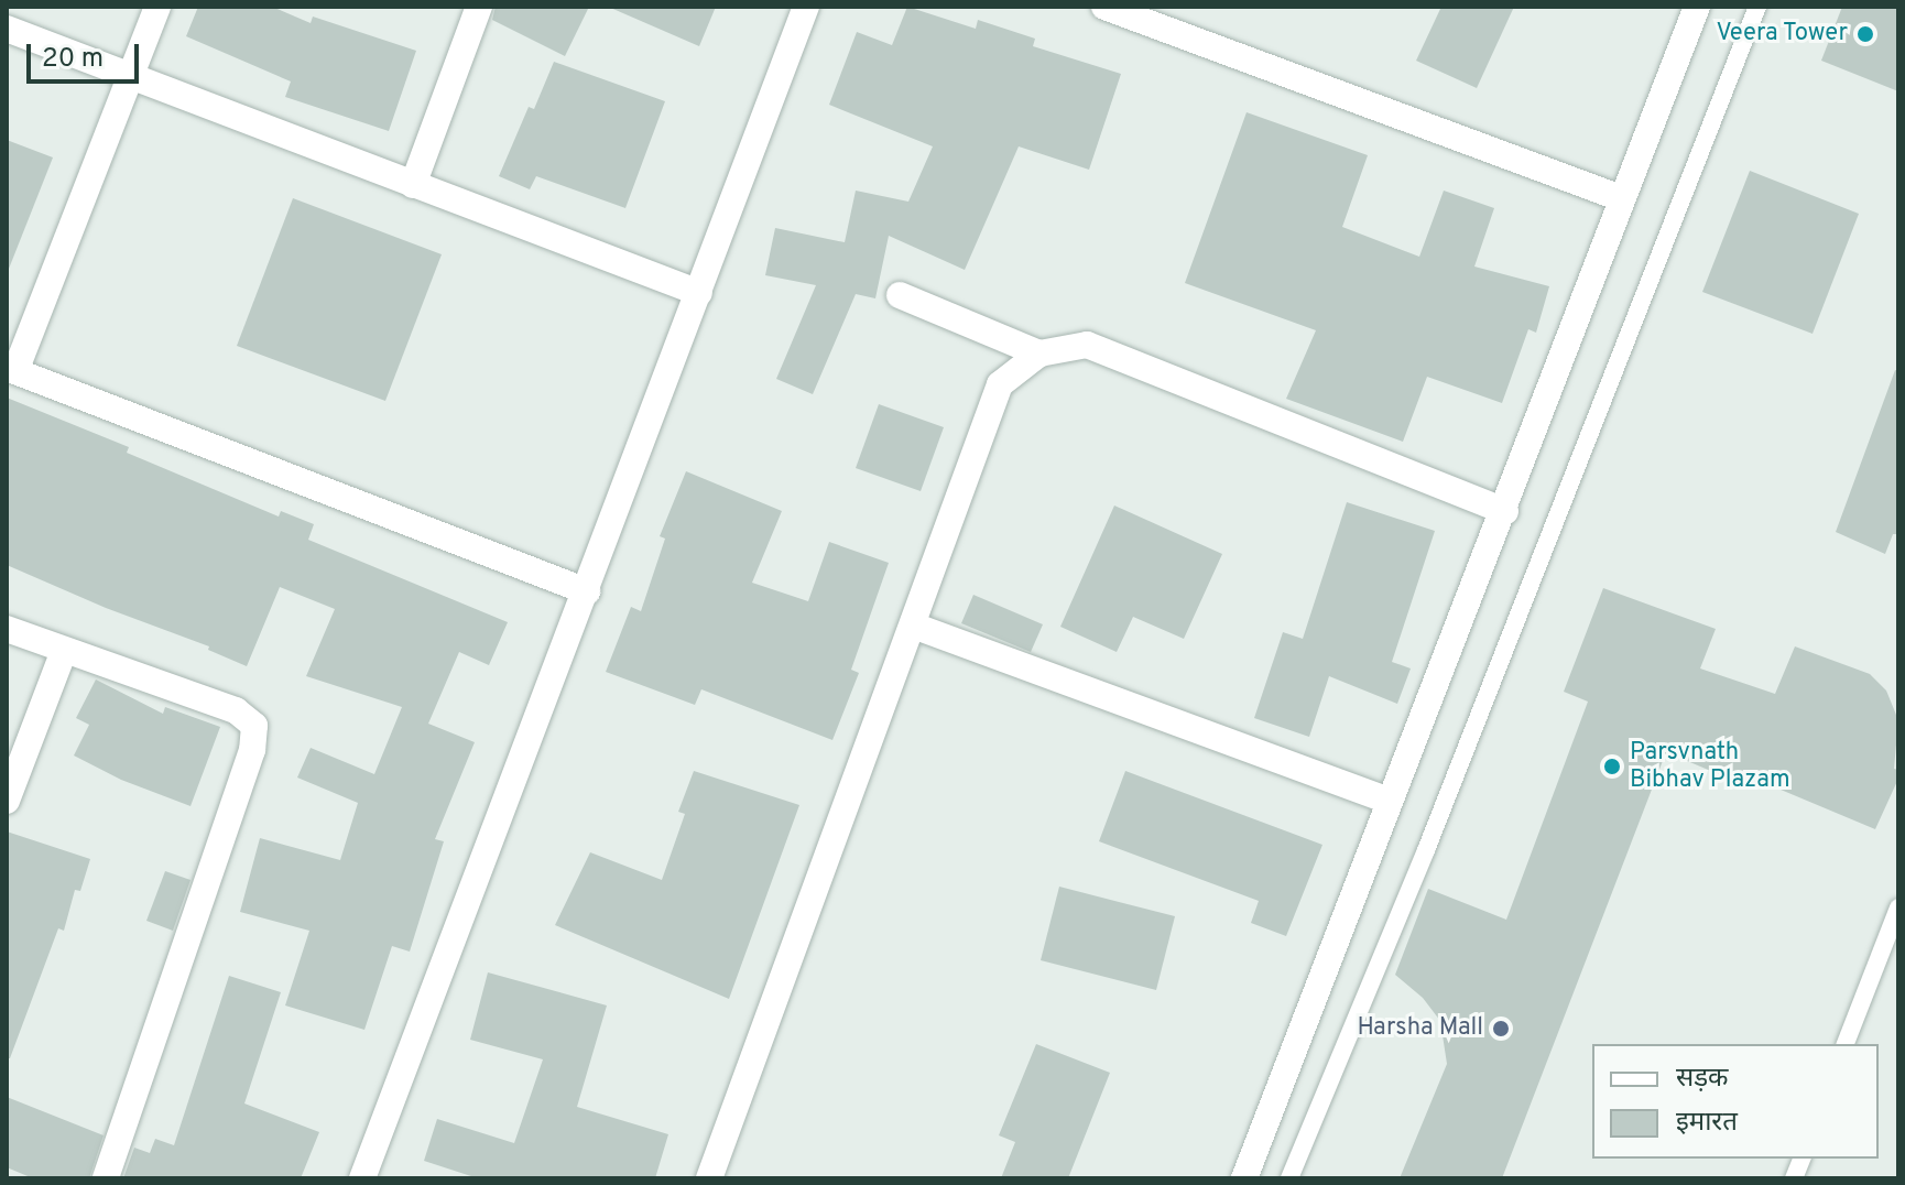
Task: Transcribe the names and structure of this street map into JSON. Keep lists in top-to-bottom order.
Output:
{
  "places": ["Veera Tower", "Parsvnath Bibhav Plazam", "Harsha Mall"],
  "legend": ["सड़क", "इमारत"],
  "scale_bar": "20 m"
}
